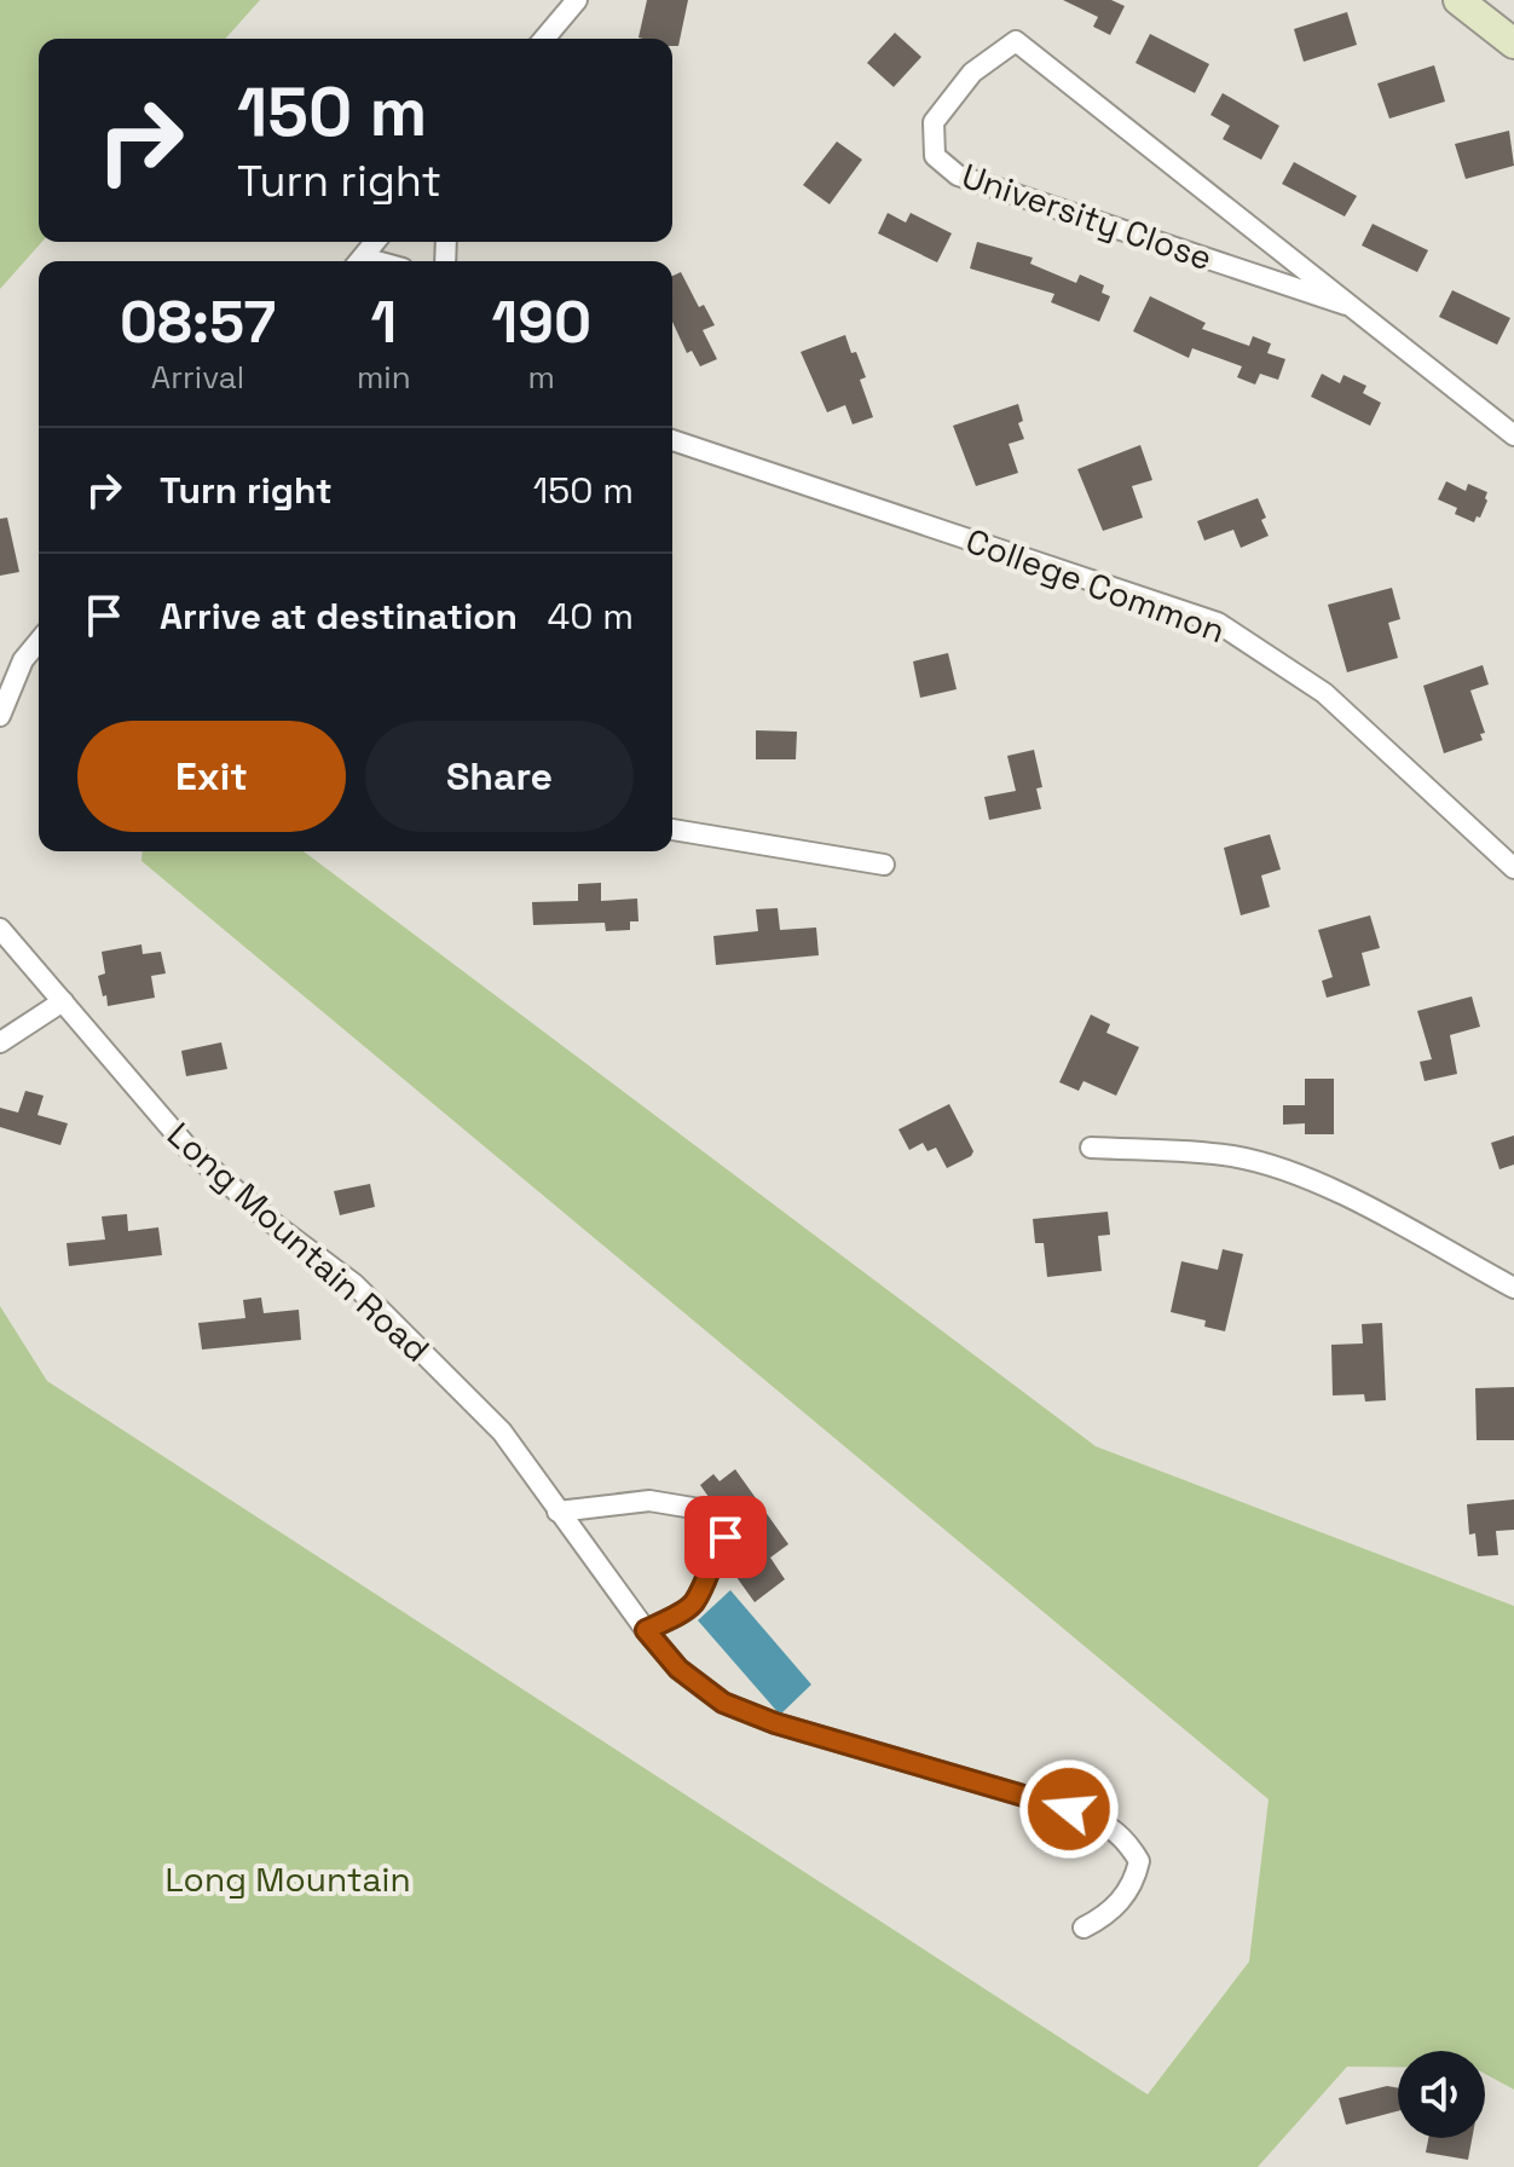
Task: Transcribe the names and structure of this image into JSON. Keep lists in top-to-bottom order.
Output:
{
  "streets": {
    "street": ["University Close", "College Common", "Long Mountain Road"]
  },
  "parks": ["Long Mountain"],
  "page": {
    "turn": ["150 m", "Turn right"],
    "eta": [
      "08:57",
      "Arrival",
      "1",
      "min",
      "190",
      "m"
    ],
    "list": [
      {
        "name": "Turn right",
        "value": "150 m"
      },
      {
        "name": "Arrive at destination",
        "value": "40 m"
      }
    ],
    "buttons": ["Exit", "Share"]
  }
}
